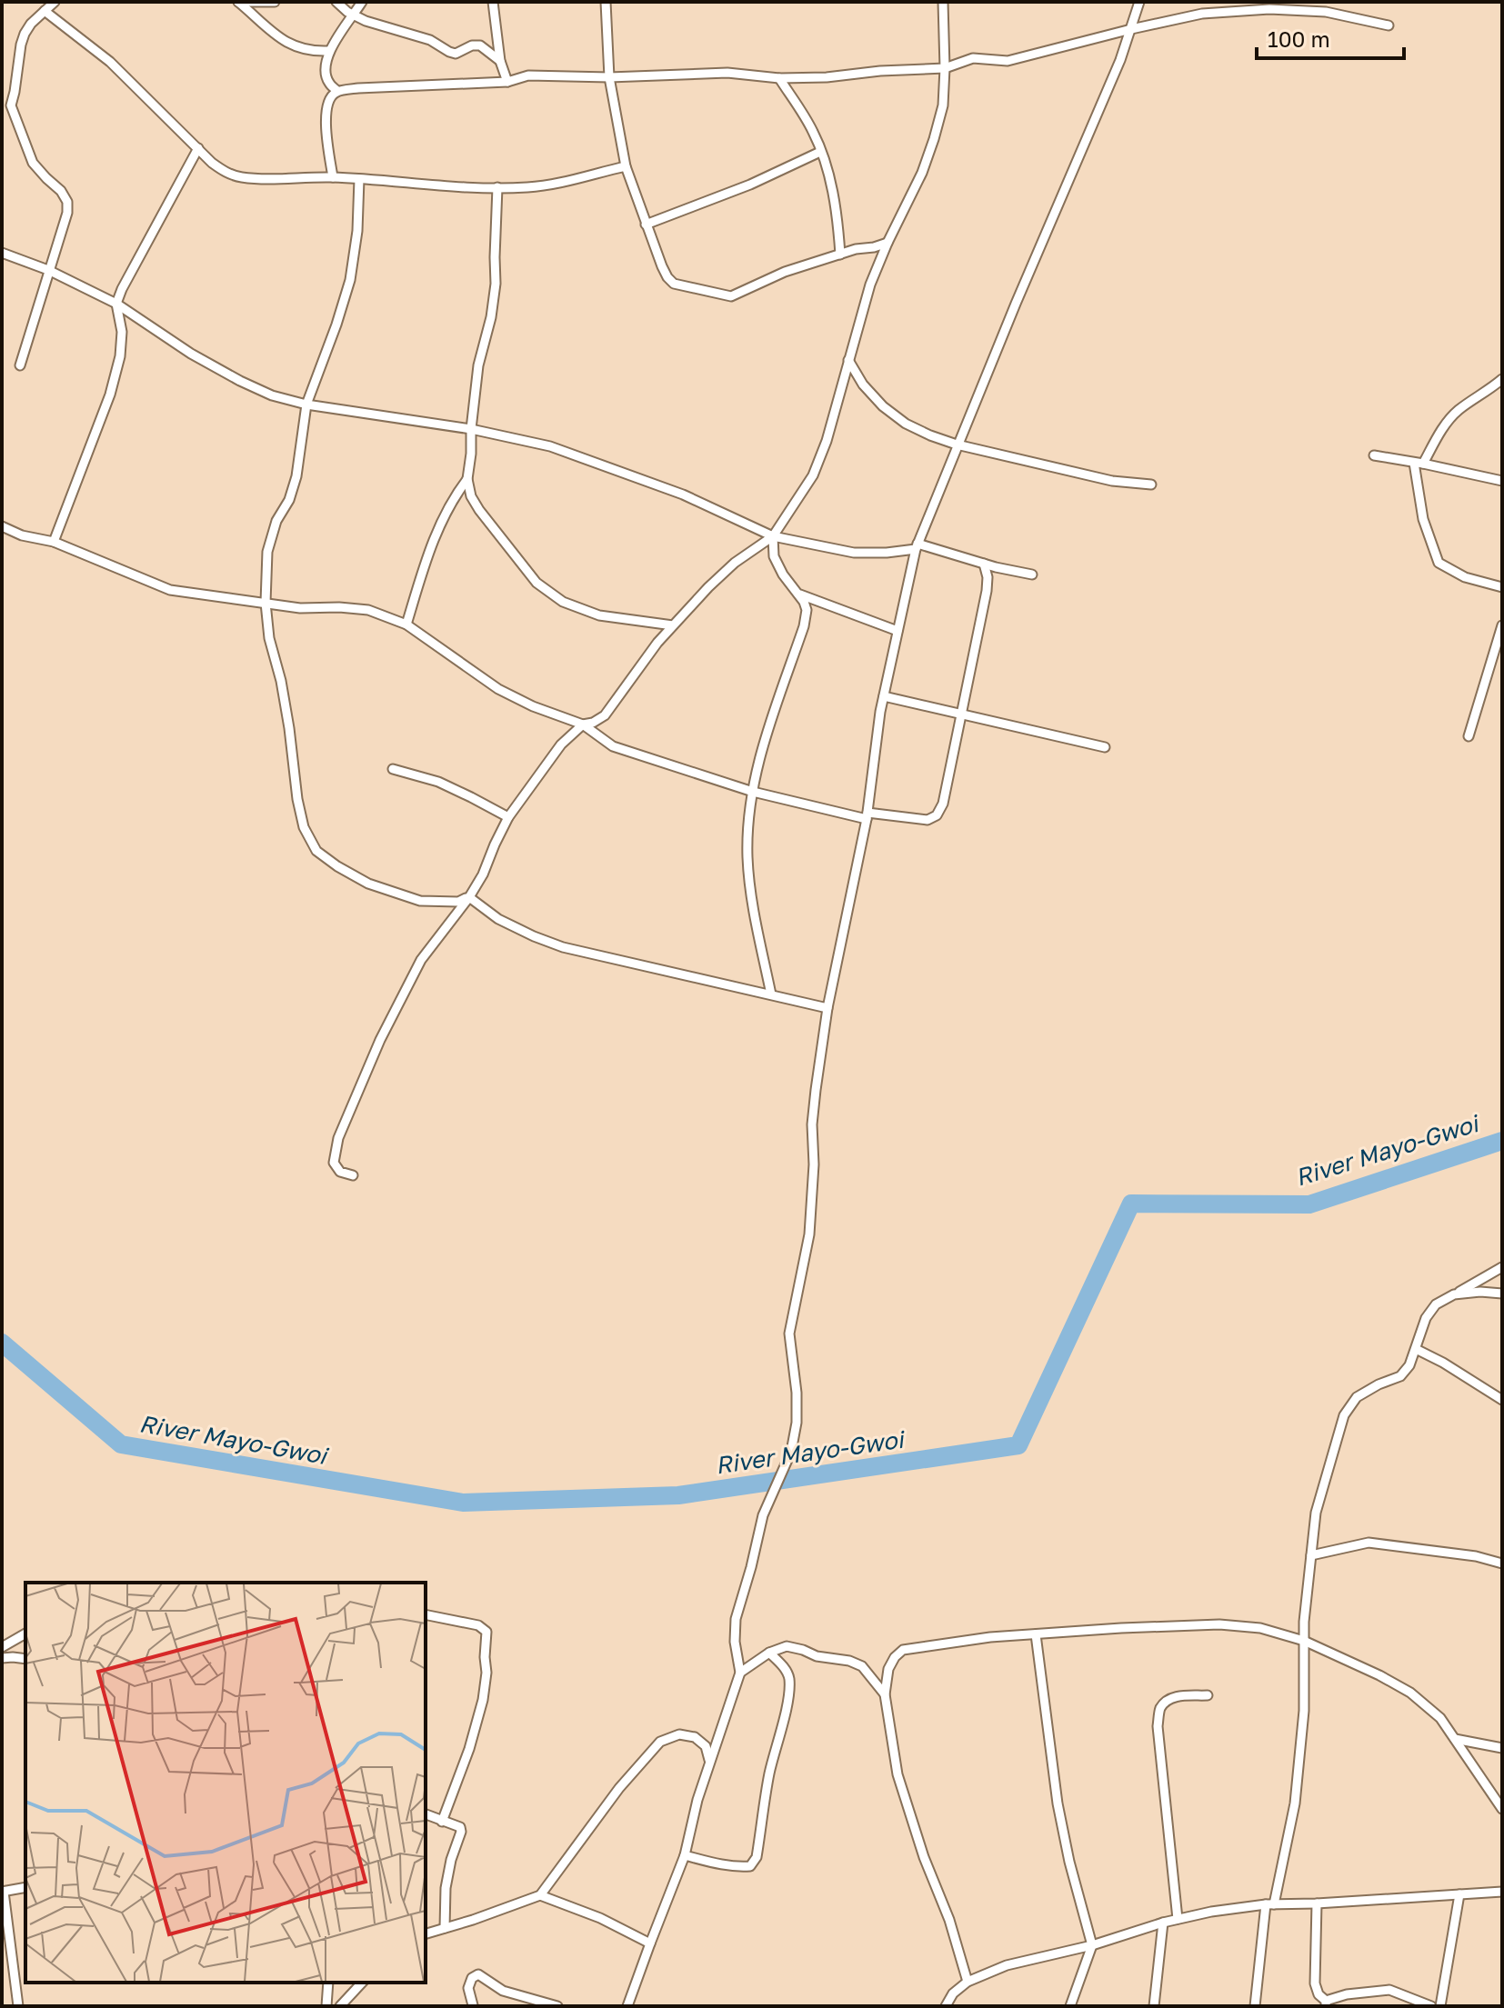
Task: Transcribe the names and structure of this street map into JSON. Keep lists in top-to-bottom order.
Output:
{
  "water": ["River Mayo-Gwoi"],
  "scale_bar": "100 m"
}
